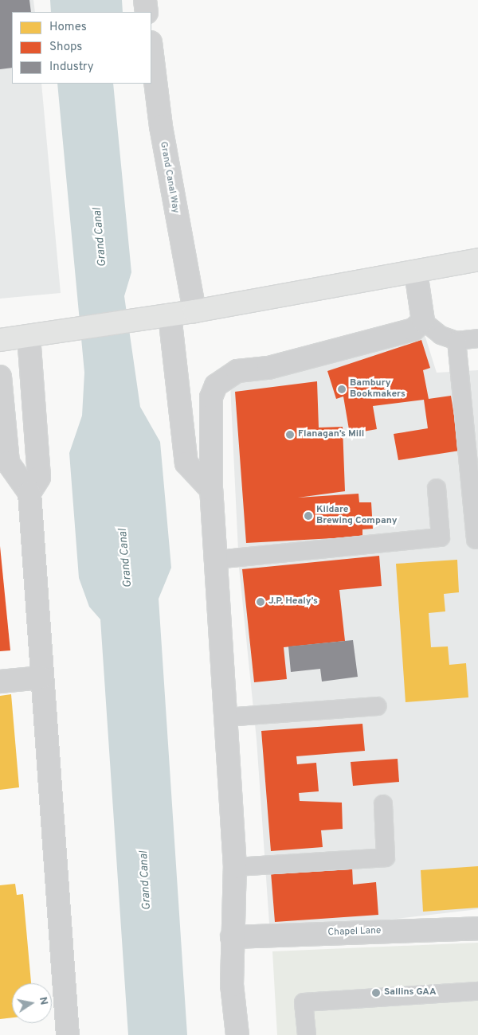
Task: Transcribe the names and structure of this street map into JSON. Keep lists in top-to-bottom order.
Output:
{
  "streets": {
    "street": ["Grand Canal Way", "Chapel Lane"]
  },
  "water": ["Grand Canal"],
  "places": [
    "Bambury Bookmakers",
    "Flanagan’s Mill",
    "Kildare Brewing Company",
    "J.P. Healy’s",
    "Sallins GAA"
  ],
  "legend": ["Homes", "Shops", "Industry"],
  "north": "right"
}
